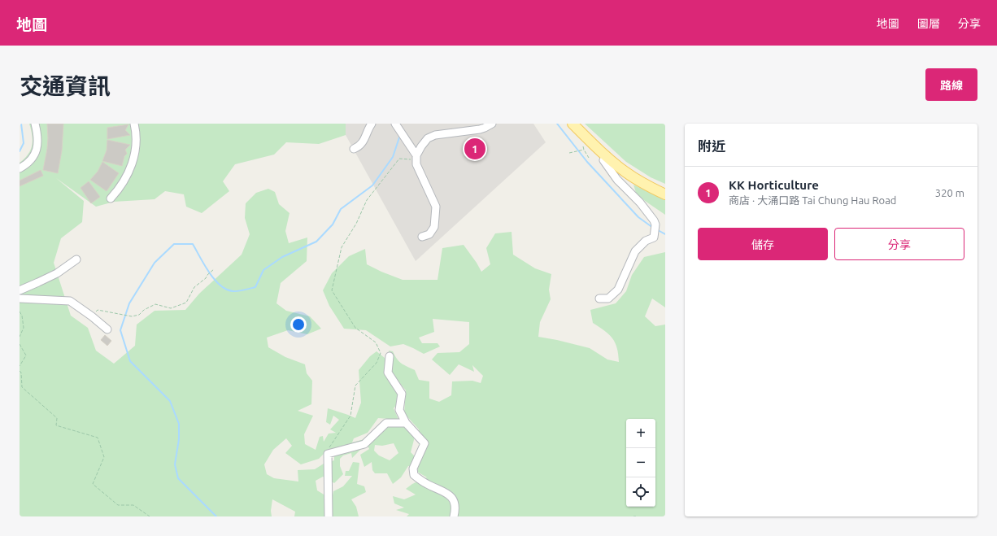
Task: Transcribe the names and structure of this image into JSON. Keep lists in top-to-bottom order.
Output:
{
  "page": {
    "header": "地圖",
    "nav": ["地圖", "圖層", "分享"],
    "title": "交通資訊",
    "buttons": [
      "路線",
      ["儲存", "分享"]
    ],
    "heading": "附近",
    "pins": "1",
    "list": [
      {
        "mark": "1",
        "name": "KK Horticulture",
        "note": "商店 · 大涌口路 Tai Chung Hau Road",
        "value": "320 m"
      }
    ],
    "map_buttons": ["+", "−"]
  }
}
